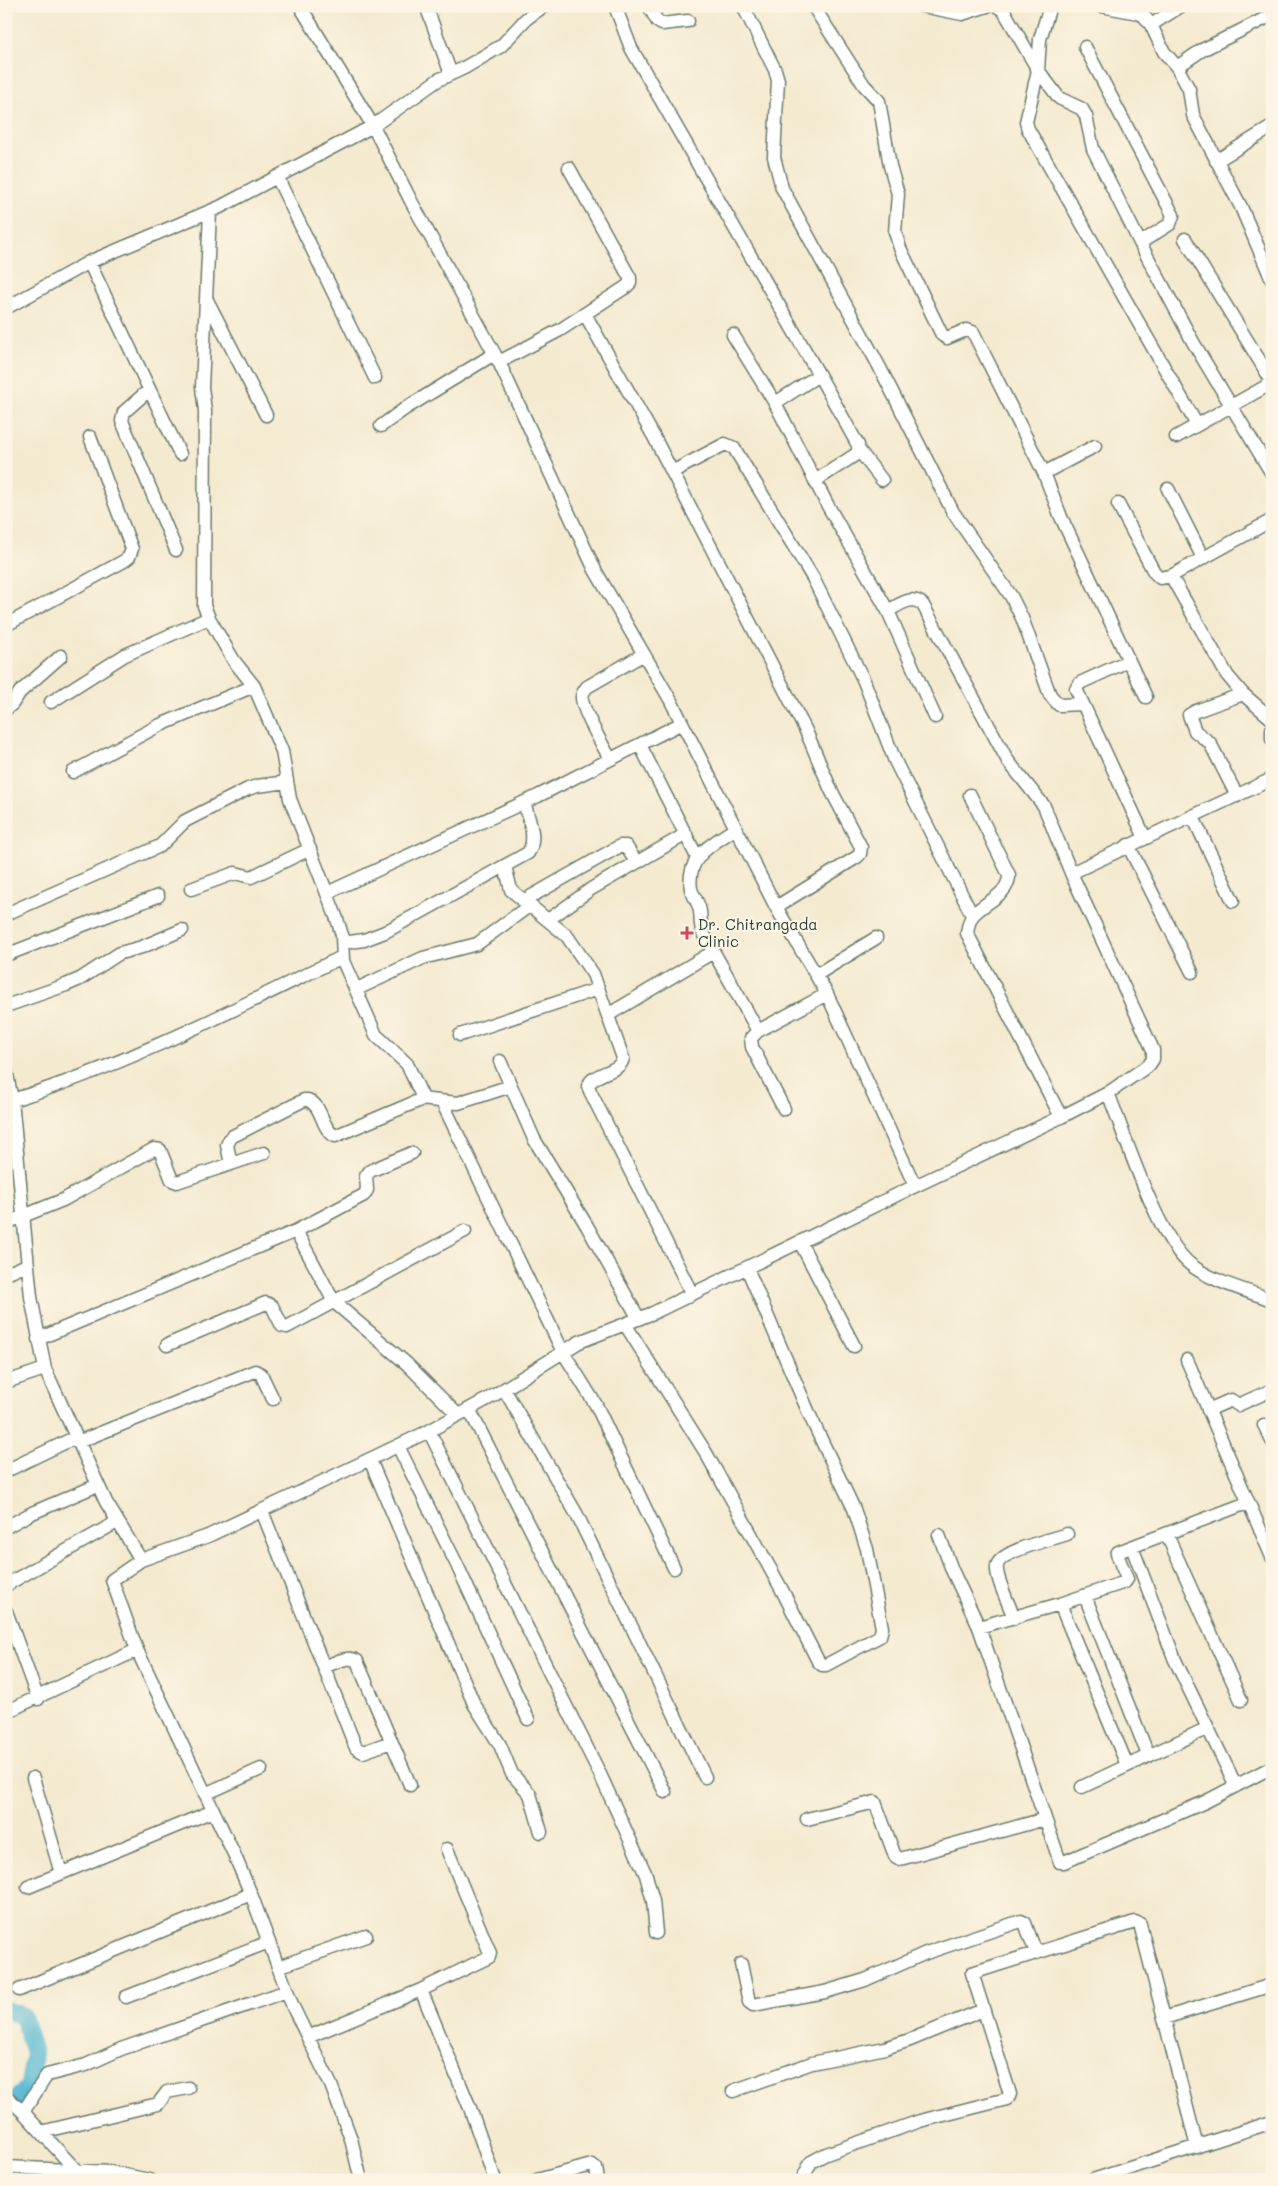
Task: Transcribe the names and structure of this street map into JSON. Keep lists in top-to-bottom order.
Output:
{
  "places": {
    "health": ["Dr. Chitrangada Clinic"]
  }
}
